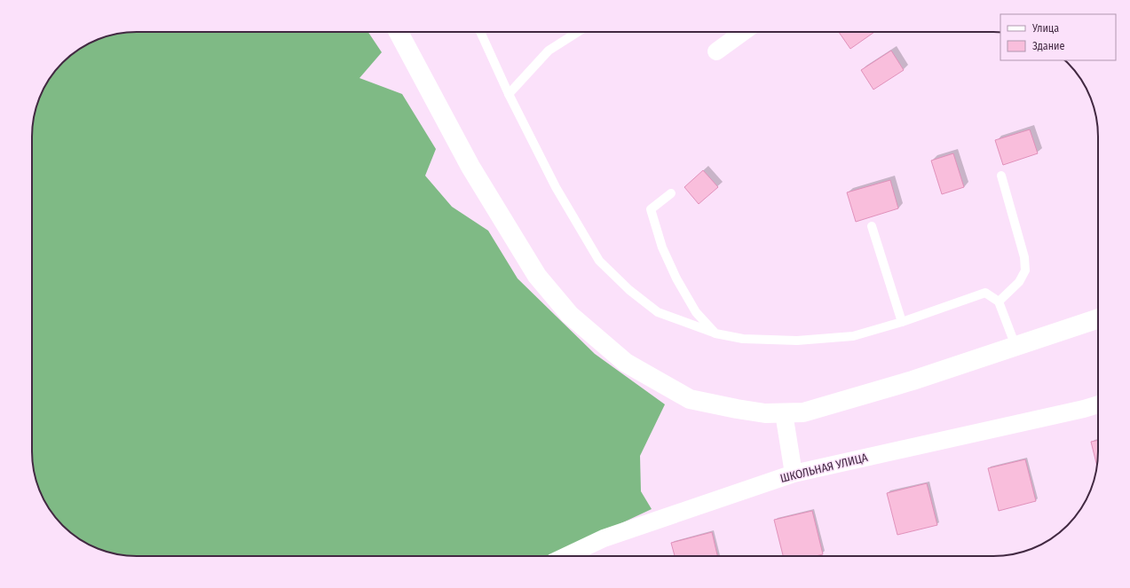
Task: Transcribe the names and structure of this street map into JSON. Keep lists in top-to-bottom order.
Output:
{
  "streets": {
    "street": ["ШКОЛЬНАЯ УЛИЦА"]
  },
  "legend": ["Улица", "Здание"]
}
